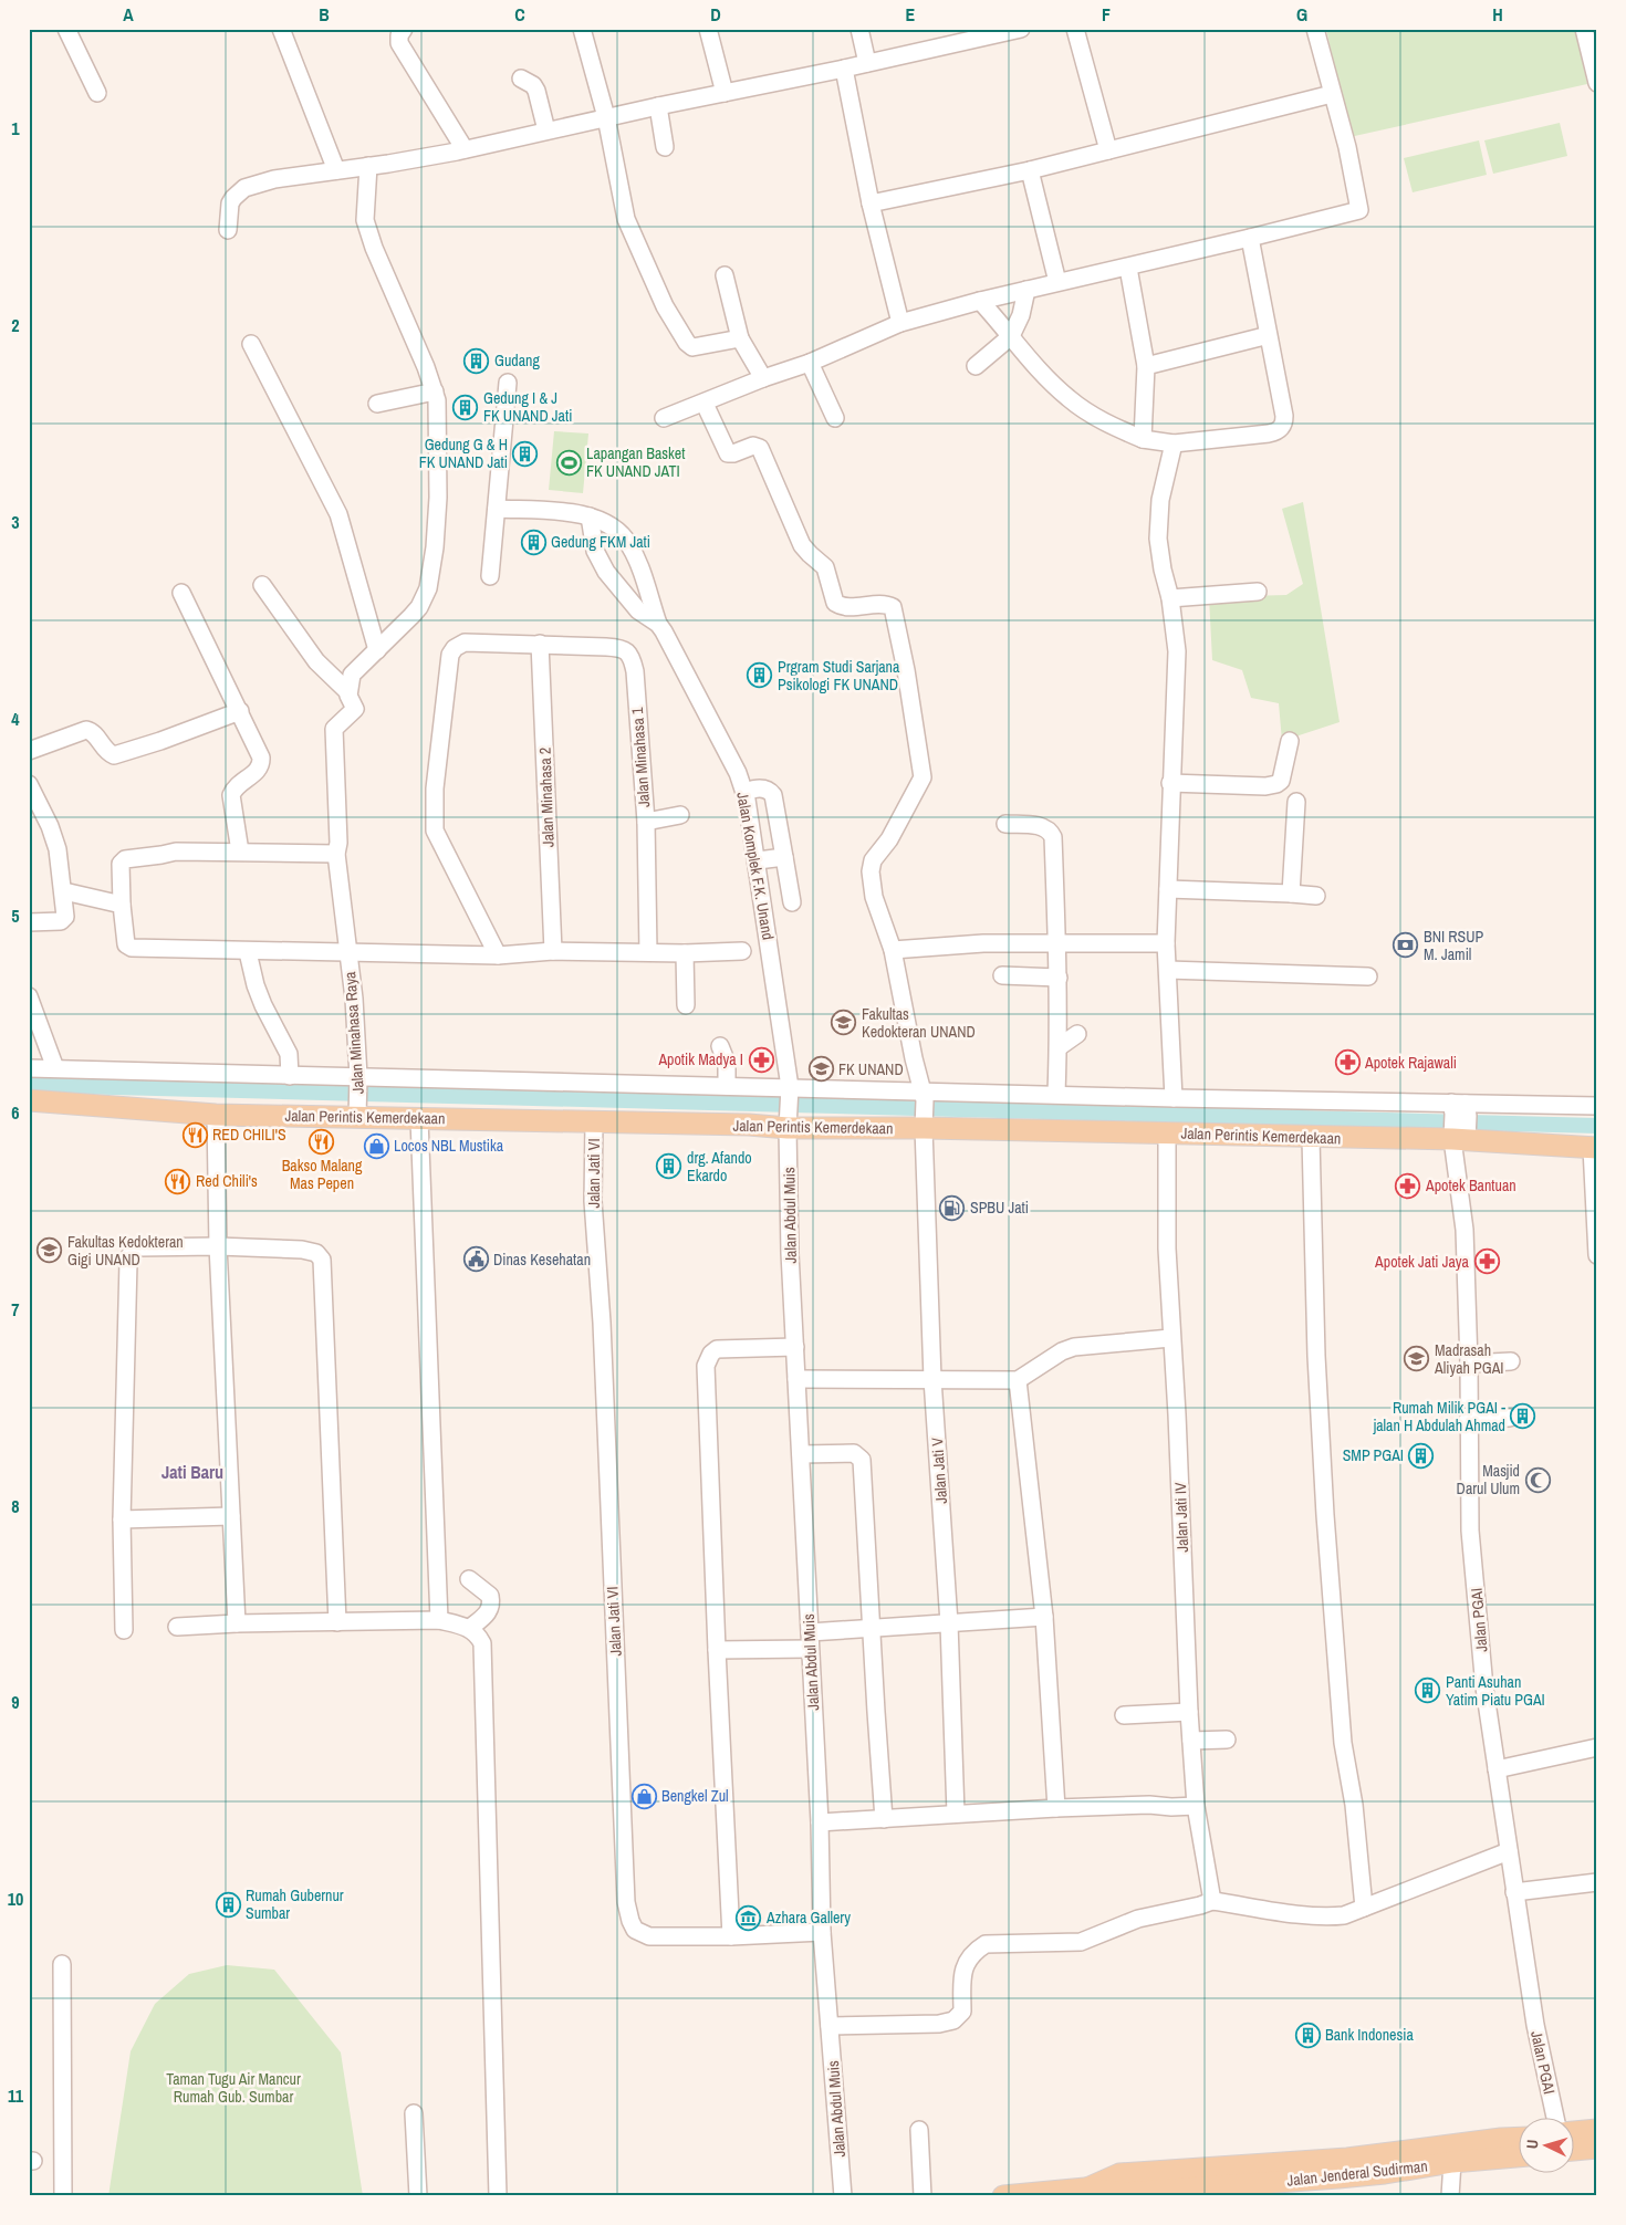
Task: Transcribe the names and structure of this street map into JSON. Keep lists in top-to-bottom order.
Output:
{
  "streets": {
    "main road": ["Jalan Perintis Kemerdekaan", "Jalan Jenderal Sudirman"],
    "street": [
      "Jalan Minahasa 1",
      "Jalan Minahasa 2",
      "Jalan Komplek F.K. Unand",
      "Jalan Minahasa Raya",
      "Jalan Jati VI",
      "Jalan Abdul Muis",
      "Jalan Jati V",
      "Jalan Jati IV",
      "Jalan PGAI"
    ]
  },
  "crossings": [
    ["Jalan Minahasa 1", "Jalan Minahasa 2"],
    ["Jalan Komplek F.K. Unand", "Jalan Perintis Kemerdekaan"],
    ["Jalan Komplek F.K. Unand", "Jalan Abdul Muis"],
    ["Jalan Minahasa Raya", "Jalan Perintis Kemerdekaan"],
    ["Jalan Perintis Kemerdekaan", "Jalan Jati VI"],
    ["Jalan Perintis Kemerdekaan", "Jalan Abdul Muis"],
    ["Jalan Perintis Kemerdekaan", "Jalan Jati V"],
    ["Jalan Perintis Kemerdekaan", "Jalan Jati IV"],
    ["Jalan Perintis Kemerdekaan", "Jalan PGAI"],
    ["Jalan Jati VI", "Jalan Abdul Muis"]
  ],
  "districts": ["Jati Baru"],
  "parks": ["Taman Tugu Air Mancur Rumah Gub. Sumbar"],
  "places": {
    "building": [
      "Gudang",
      "Gedung I & J FK UNAND Jati",
      "Gedung G & H FK UNAND Jati",
      "Gedung FKM Jati",
      "Prgram Studi Sarjana Psikologi FK UNAND",
      "drg. Afando Ekardo",
      "Rumah Milik PGAI - jalan H Abdulah Ahmad",
      "SMP PGAI",
      "Panti Asuhan Yatim Piatu PGAI",
      "Rumah Gubernur Sumbar",
      "Bank Indonesia"
    ],
    "sports": ["Lapangan Basket FK UNAND JATI"],
    "bank": ["BNI RSUP M. Jamil"],
    "school or university": [
      "Fakultas Kedokteran UNAND",
      "FK UNAND",
      "Fakultas Kedokteran Gigi UNAND",
      "Madrasah Aliyah PGAI"
    ],
    "pharmacy": [
      "Apotik Madya I",
      "Apotek Rajawali",
      "Apotek Bantuan",
      "Apotek Jati Jaya"
    ],
    "restaurant": ["RED CHILI'S", "Bakso Malang Mas Pepen", "Red Chili's"],
    "shop": ["Locos NBL Mustika", "Bengkel Zul"],
    "fuel station": ["SPBU Jati"],
    "public building": ["Dinas Kesehatan"],
    "mosque": ["Masjid Darul Ulum"],
    "museum": ["Azhara Gallery"]
  },
  "north": "left",
  "grid": {
    "columns": [
      "A",
      "B",
      "C",
      "D",
      "E",
      "F",
      "G",
      "H"
    ],
    "rows": [
      "1",
      "2",
      "3",
      "4",
      "5",
      "6",
      "7",
      "8",
      "9",
      "10",
      "11"
    ]
  }
}
